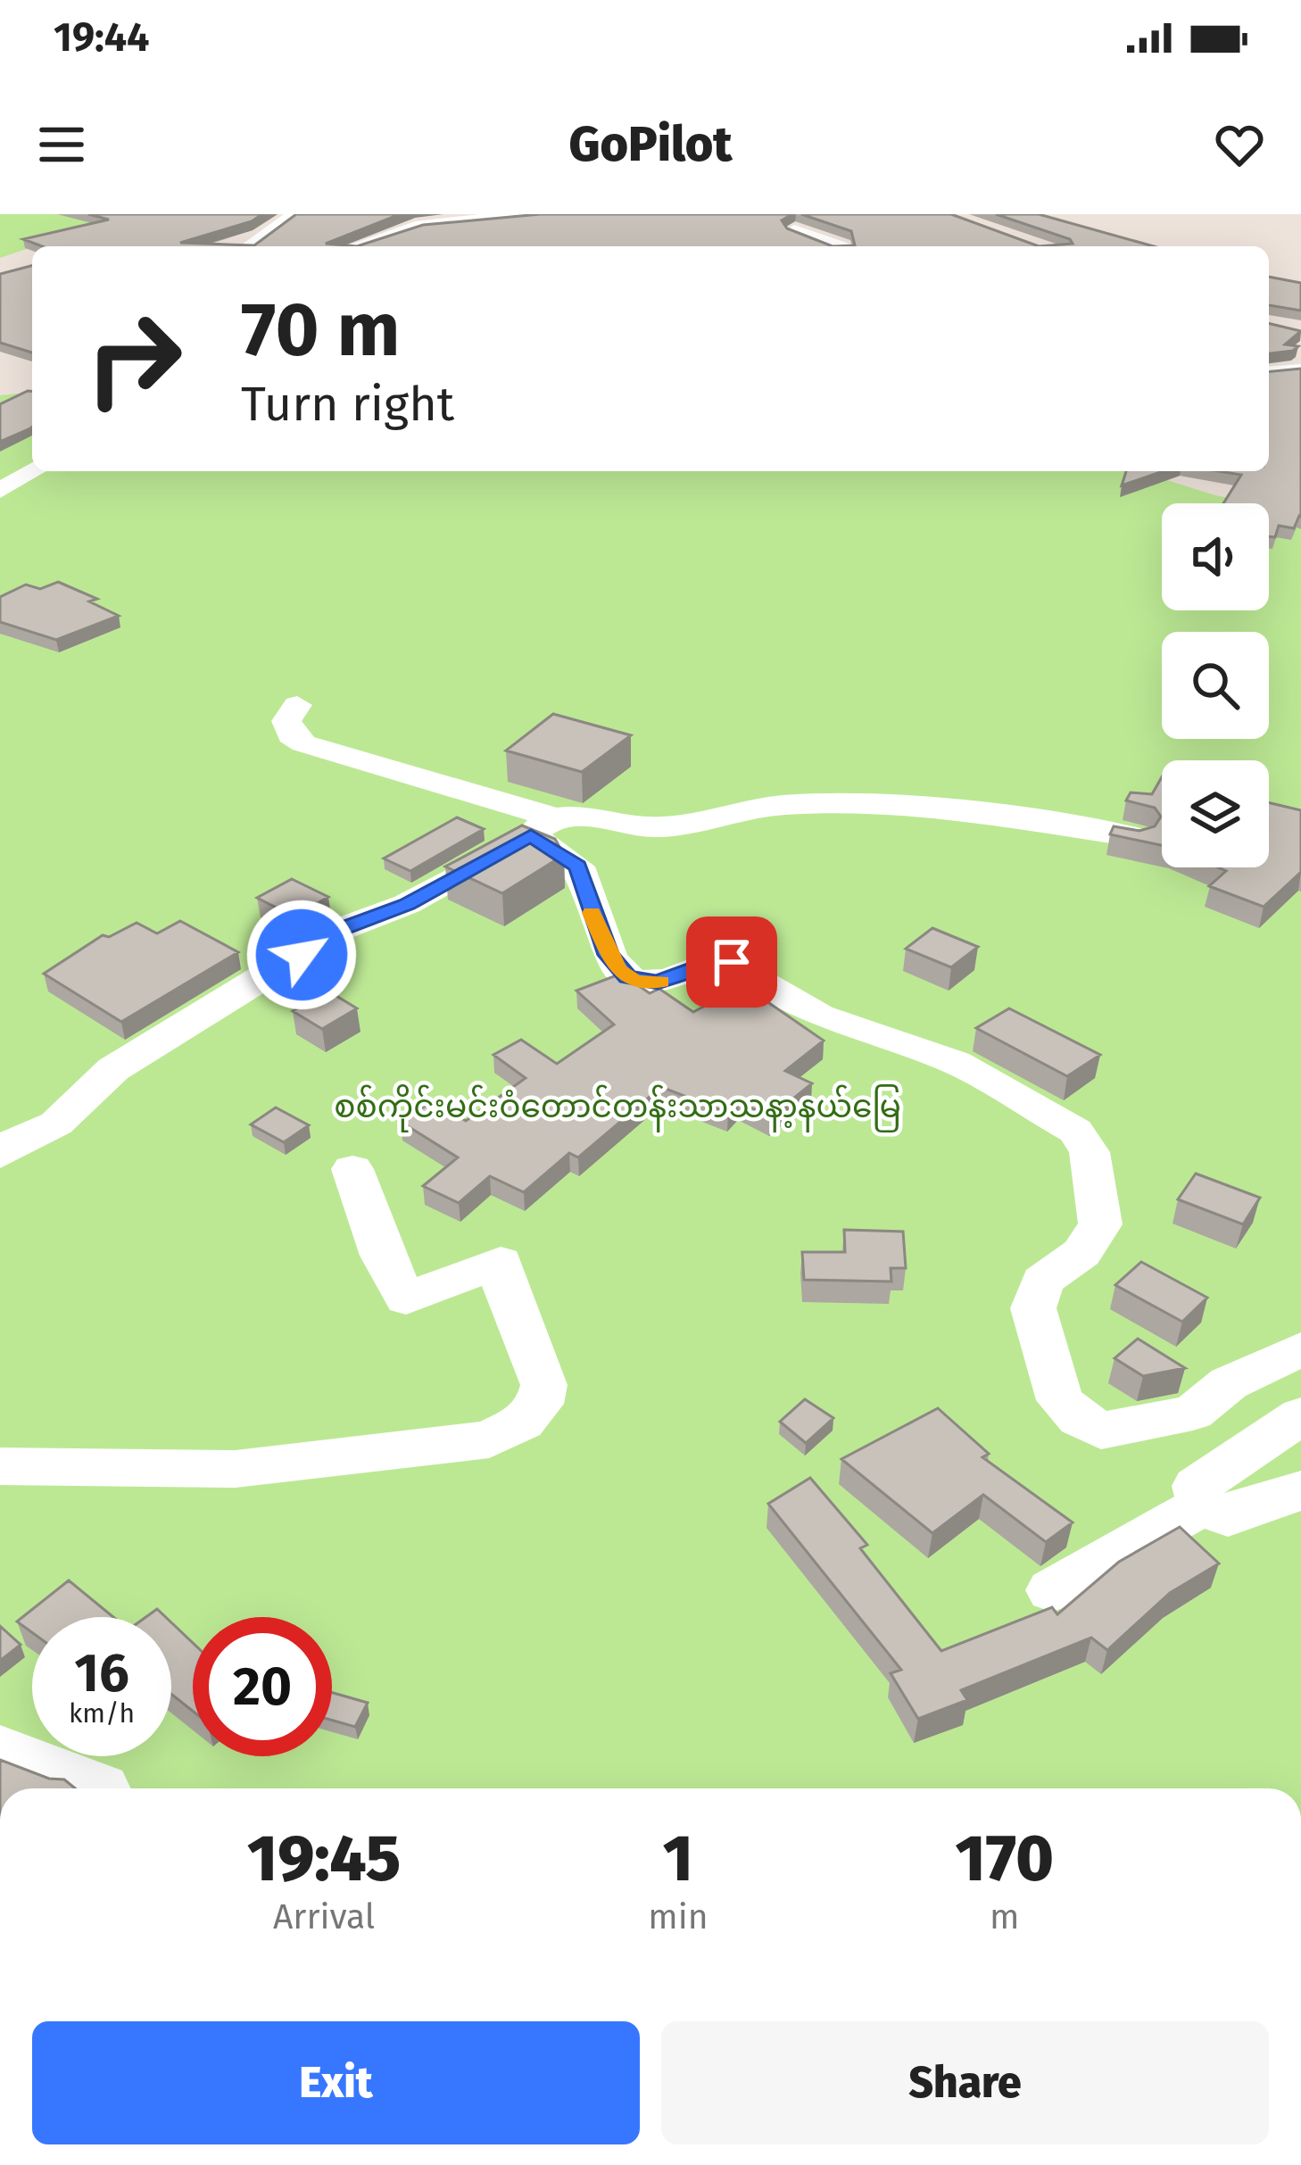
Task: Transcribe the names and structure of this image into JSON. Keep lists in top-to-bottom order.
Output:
{
  "parks": ["စစ်ကိုင်းမင်းဝံတောင်တန်းသာသနာ့နယ်မြေ"],
  "page": {
    "status": "19:44",
    "header": "GoPilot",
    "turn": ["70 m", "Turn right"],
    "speed": "16 km/h",
    "limit": "20",
    "eta": [
      "19:45",
      "Arrival",
      "1",
      "min",
      "170",
      "m"
    ],
    "buttons": ["Exit", "Share"]
  }
}
